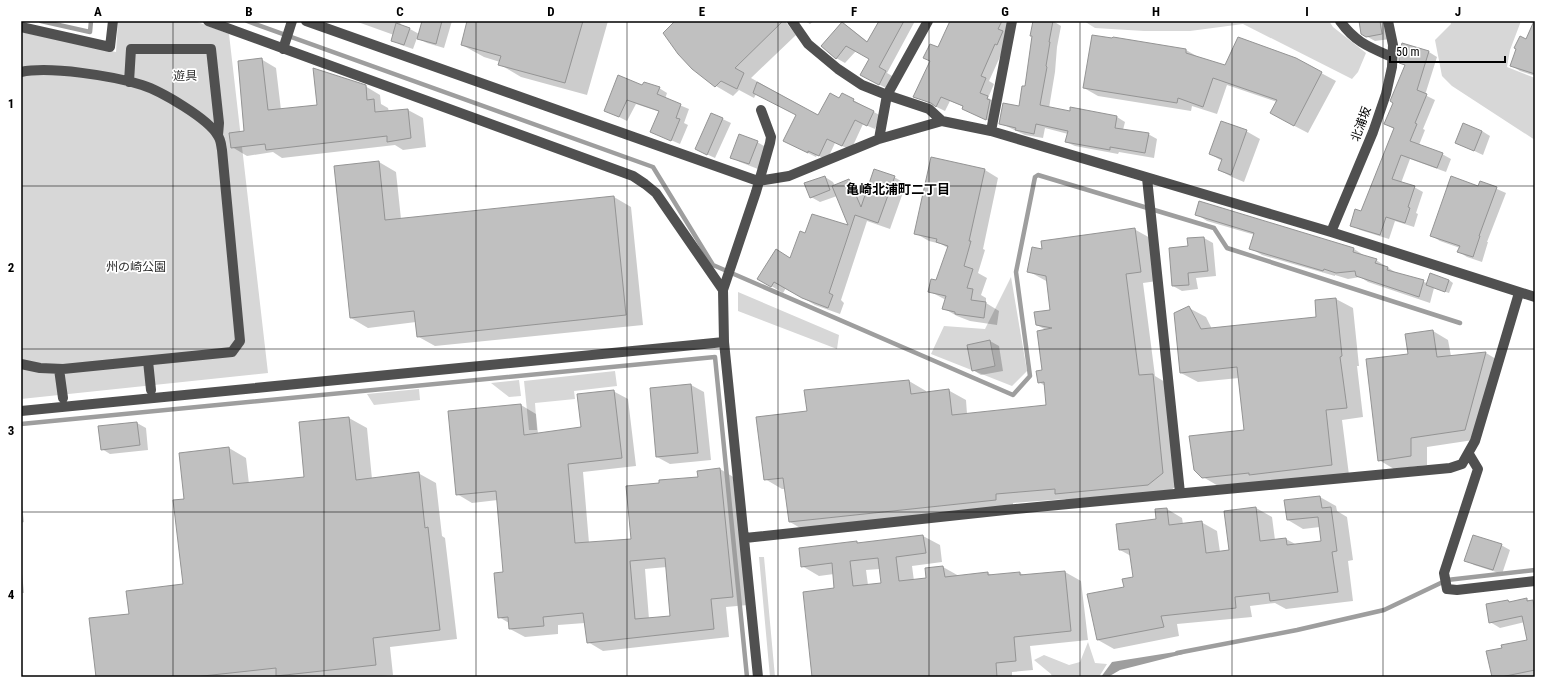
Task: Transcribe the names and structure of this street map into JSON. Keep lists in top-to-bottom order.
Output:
{
  "streets": {
    "street": ["北浦坂"]
  },
  "districts": ["亀崎北浦町二丁目"],
  "parks": ["遊具", "州の崎公園"],
  "scale_bar": "50 m",
  "grid": {
    "columns": [
      "A",
      "B",
      "C",
      "D",
      "E",
      "F",
      "G",
      "H",
      "I",
      "J"
    ],
    "rows": [
      "1",
      "2",
      "3",
      "4"
    ]
  }
}
